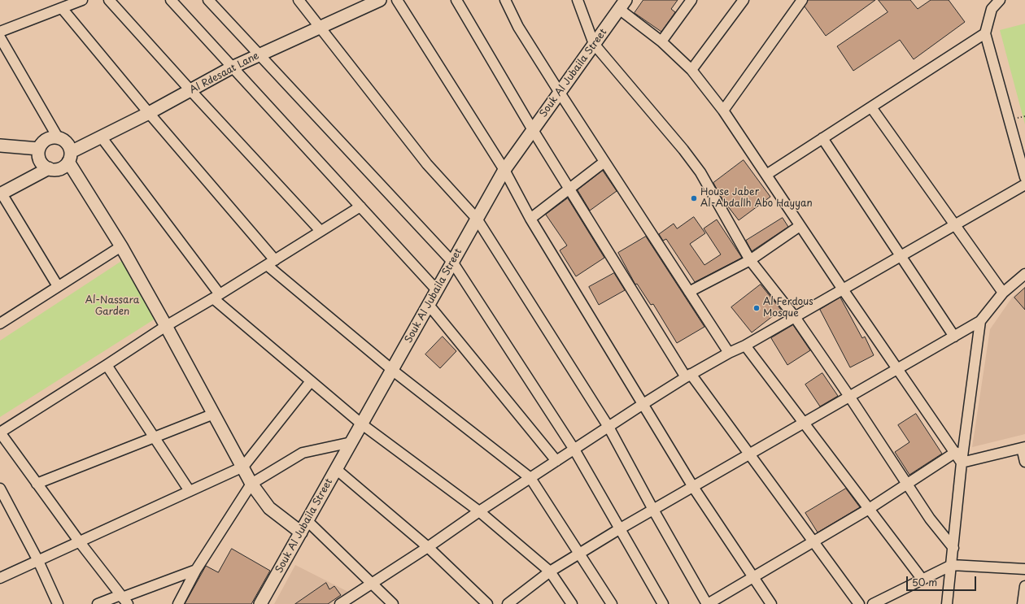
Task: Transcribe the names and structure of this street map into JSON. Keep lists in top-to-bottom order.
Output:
{
  "streets": {
    "street": ["Al Rdesaat Lane", "Souk Al Jubaila Street"]
  },
  "parks": ["Al-Nassara Garden"],
  "places": ["House Jaber Al-Abdallh Abo Hayyan", "Al Ferdous Mosque"],
  "scale_bar": "50 m"
}
